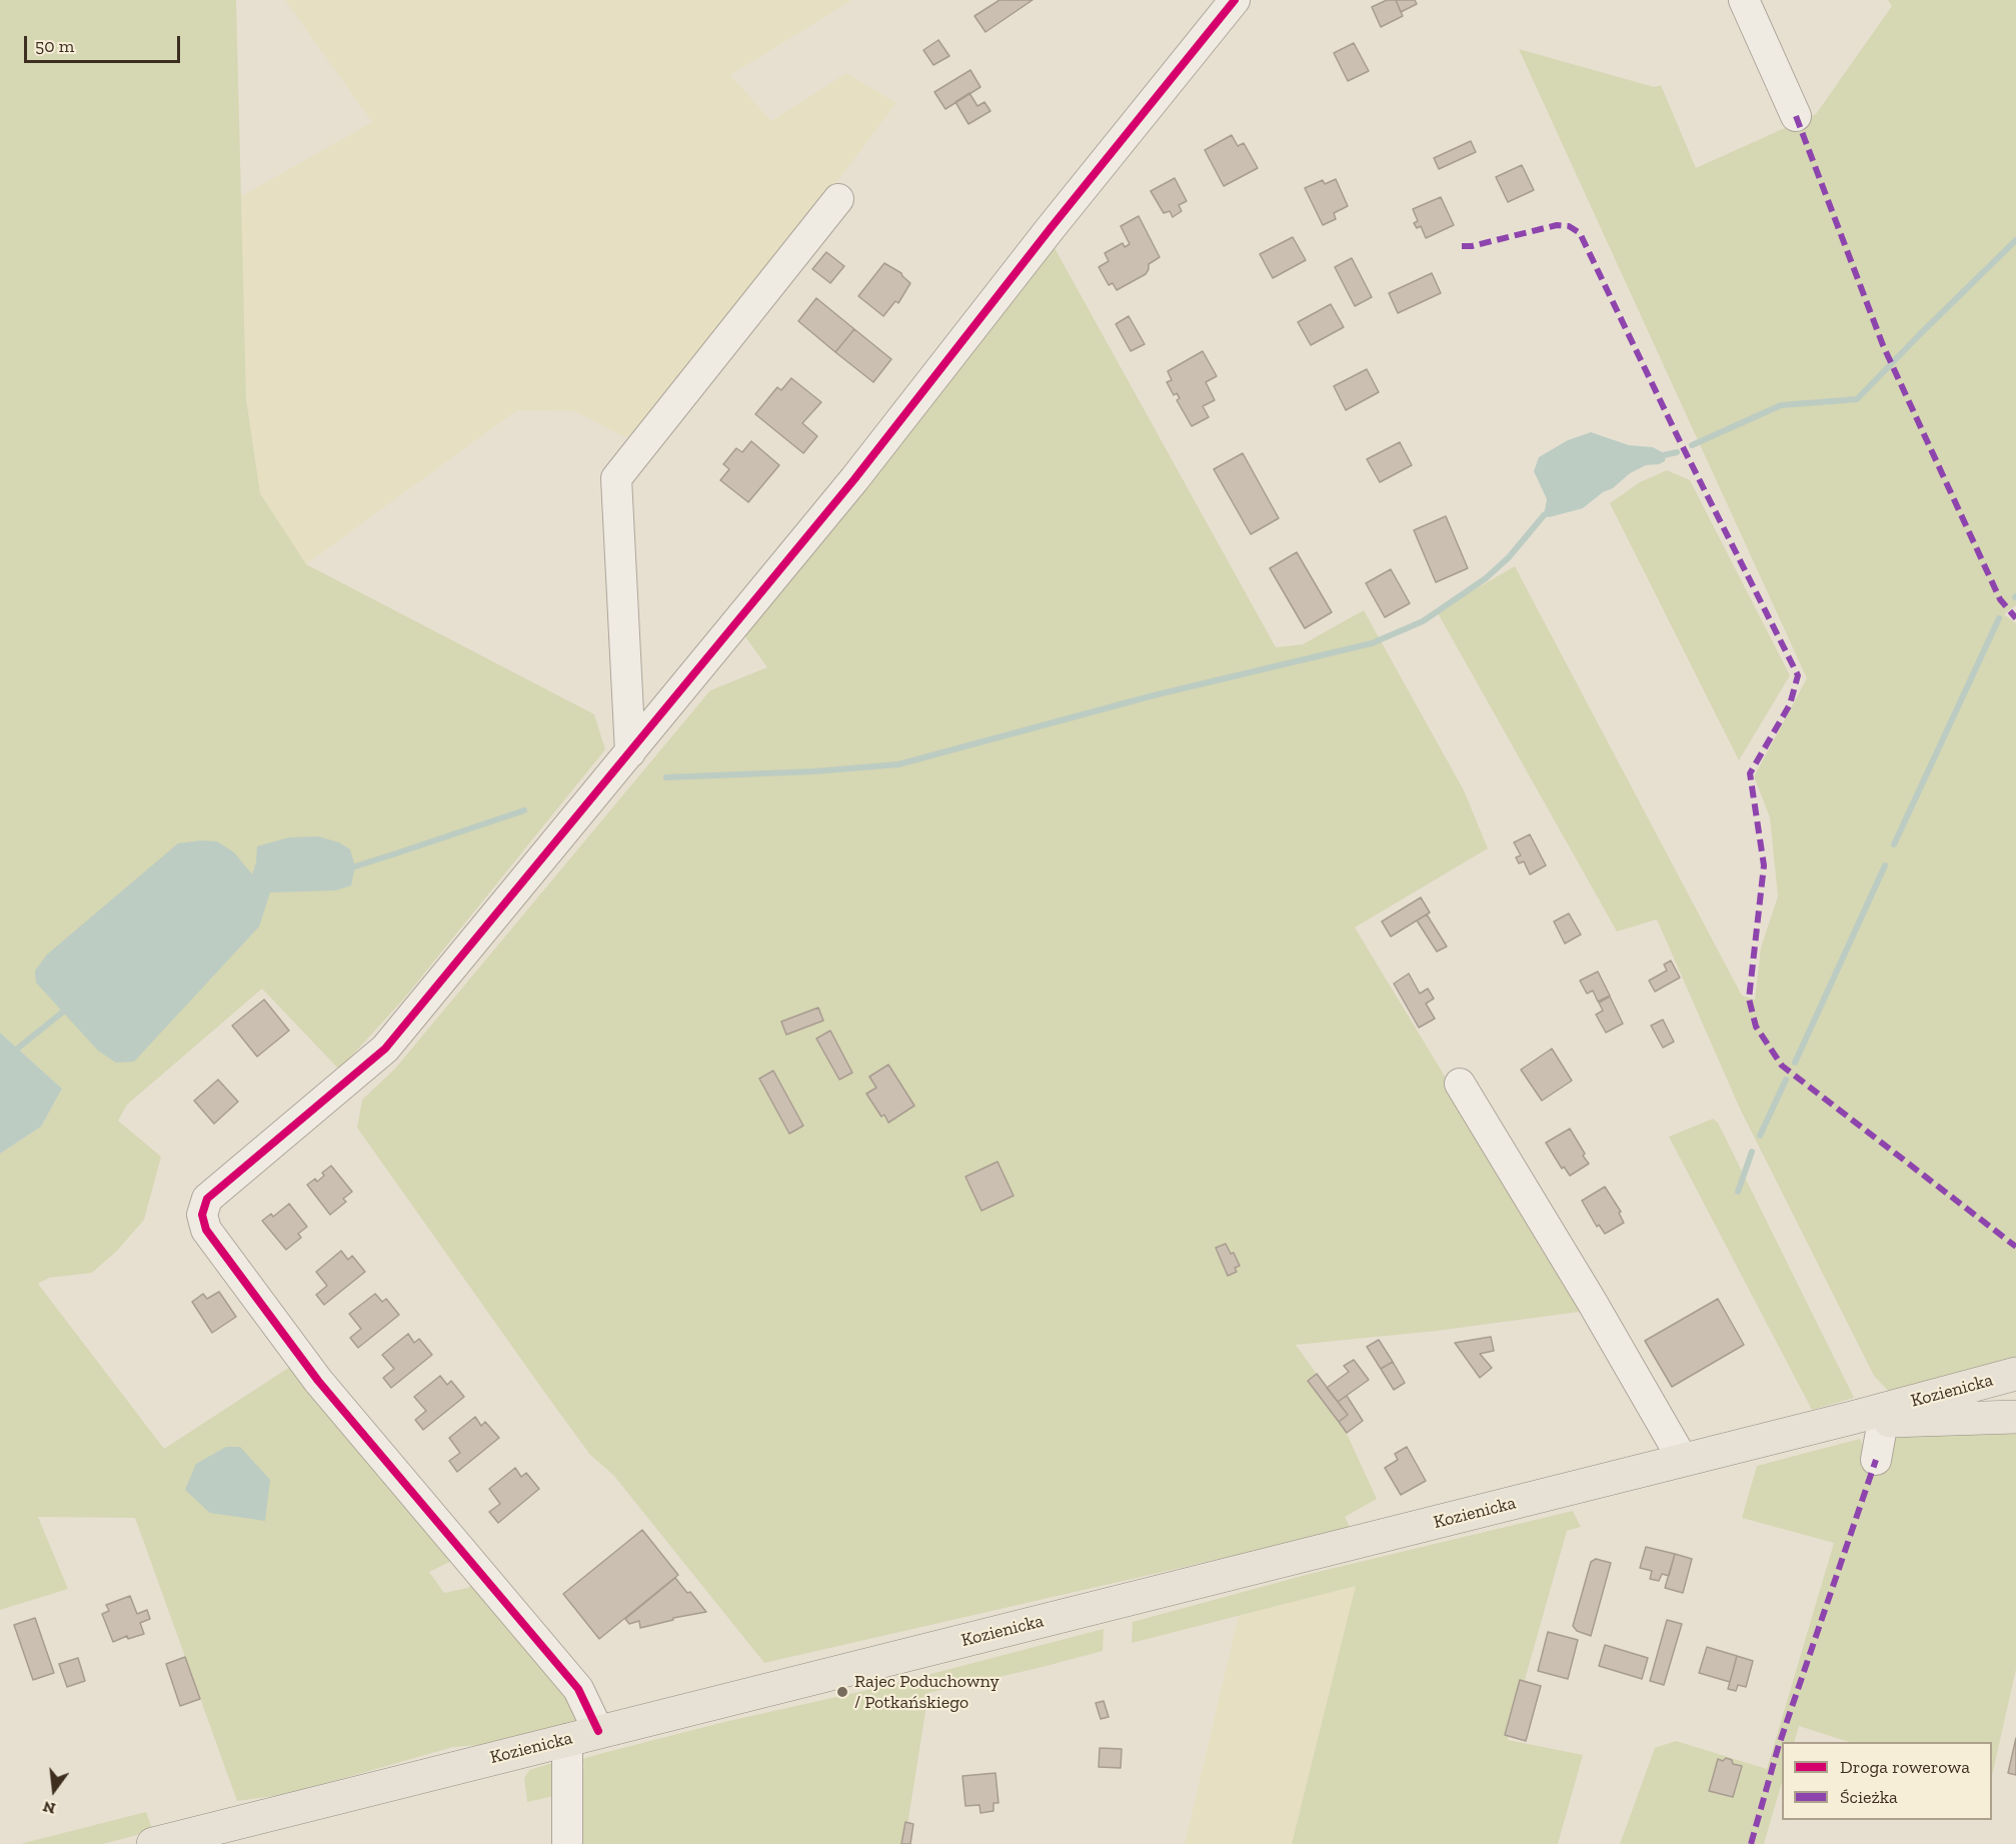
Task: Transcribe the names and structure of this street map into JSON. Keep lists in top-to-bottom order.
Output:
{
  "streets": {
    "main road": ["Kozienicka"]
  },
  "places": ["Rajec Poduchowny / Potkańskiego"],
  "legend": ["Droga rowerowa", "Ścieżka"],
  "scale_bar": "50 m",
  "north": "bottom"
}
